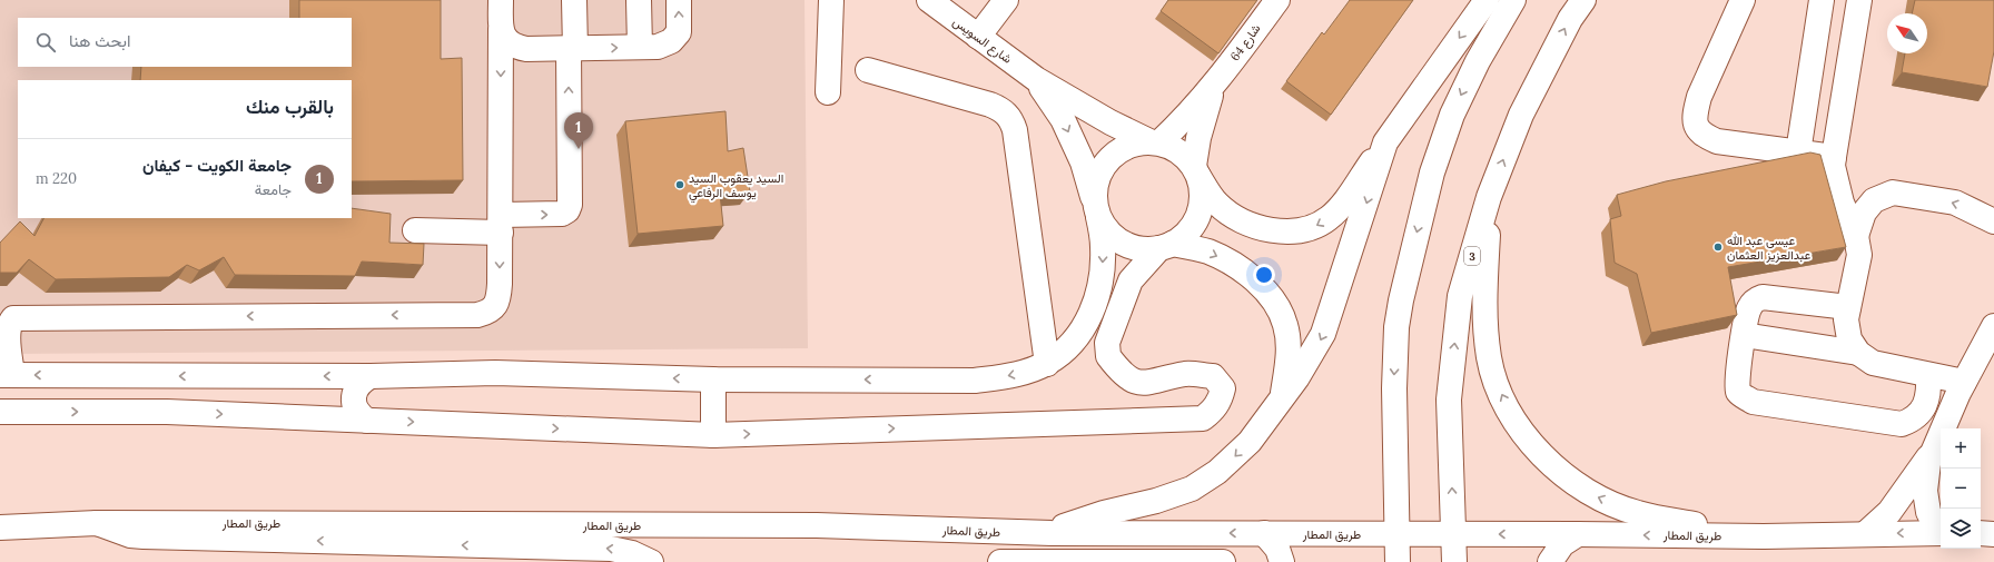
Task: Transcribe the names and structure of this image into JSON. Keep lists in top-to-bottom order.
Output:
{
  "streets": {
    "main road": [
      "شارع السويس",
      "شارع 64",
      "3",
      "طريق المطار"
    ]
  },
  "crossings": [
    ["شارع السويس", "شارع 64"],
    ["3", "طريق المطار"]
  ],
  "one_way": ["شارع السويس"],
  "places": ["السيد يعقوب السيد يوسف الرفاعي", "عيسى عبد الله عبدالعزيز العثمان"],
  "north": "top left",
  "page": {
    "search": "ابحث هنا",
    "heading": "بالقرب منك",
    "pins": "1",
    "list": [
      {
        "mark": "1",
        "name": "جامعة الكويت - كيفان",
        "note": "جامعة",
        "value": "220 m"
      }
    ],
    "map_buttons": ["+", "−"]
  }
}
